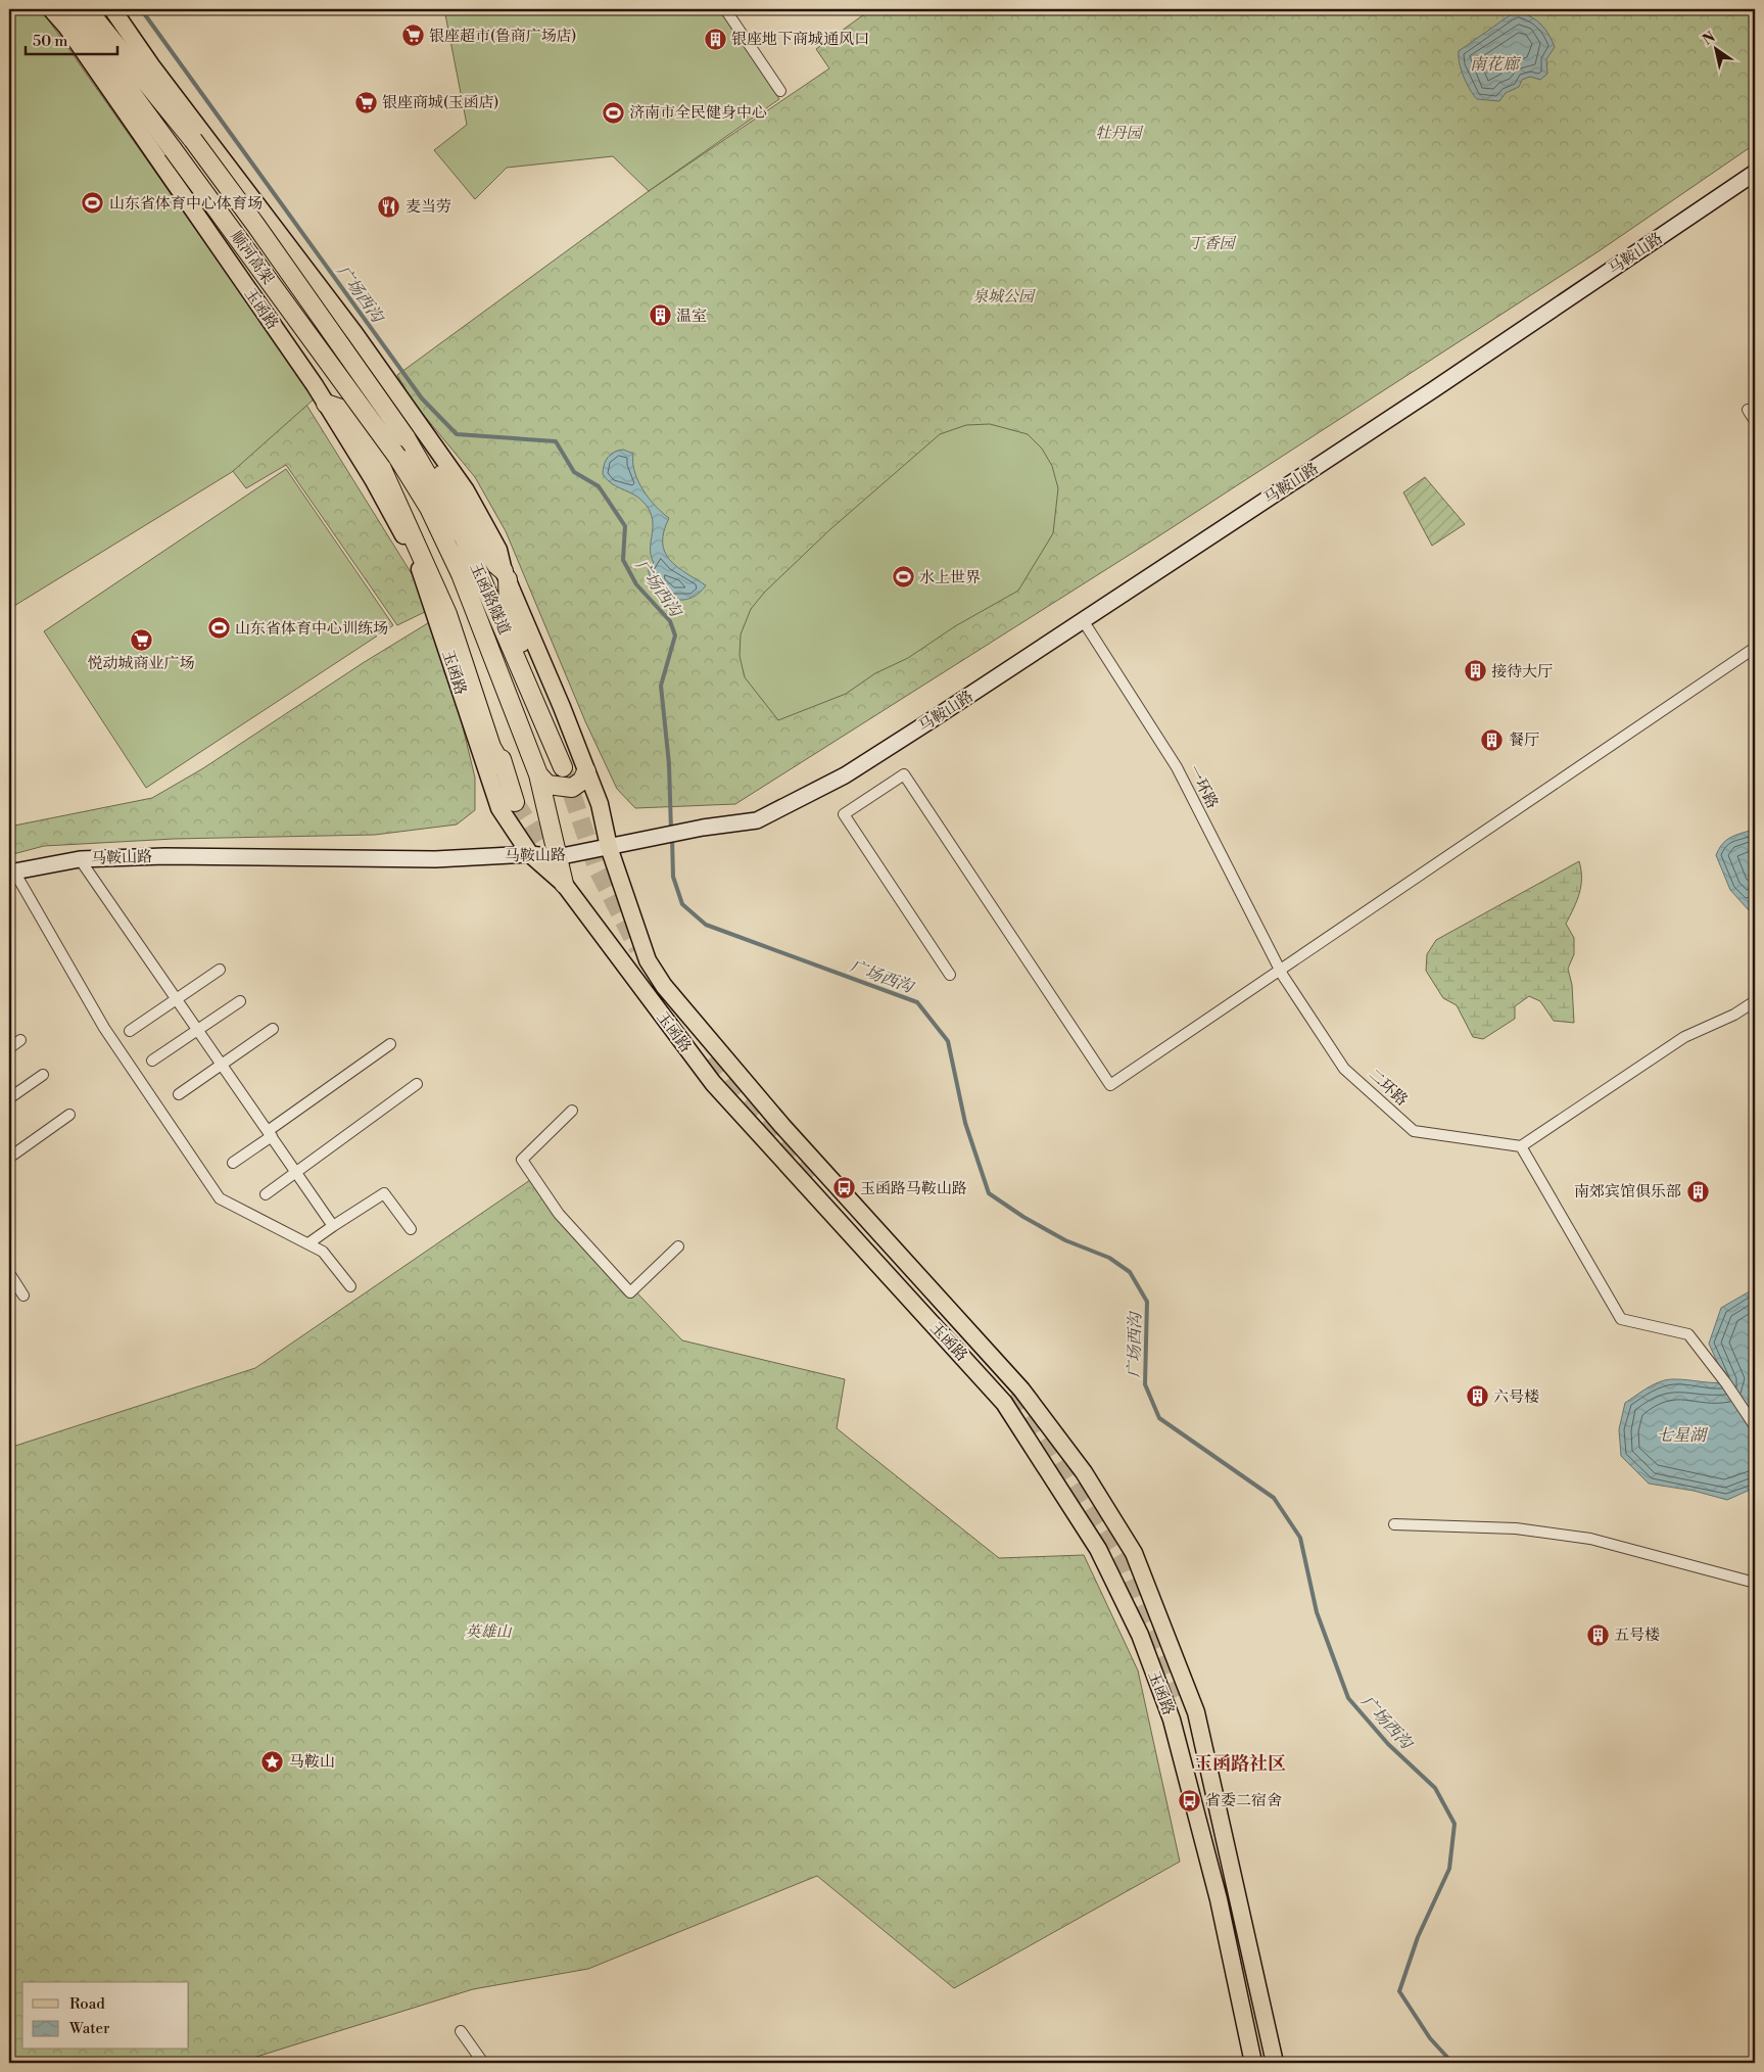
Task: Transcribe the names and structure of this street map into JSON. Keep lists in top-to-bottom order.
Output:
{
  "streets": {
    "highway": ["顺河高架", "玉函路隧道"],
    "main road": ["马鞍山路", "玉函路"],
    "street": ["一环路", "二环路"]
  },
  "crossings": [
    ["马鞍山路", "玉函路"],
    ["马鞍山路", "一环路"],
    ["顺河高架", "玉函路隧道"],
    ["一环路", "二环路"]
  ],
  "districts": ["玉函路社区"],
  "water": ["南花廊", "广场西沟", "七星湖"],
  "parks": [
    "牡丹园",
    "丁香园",
    "泉城公园",
    "英雄山"
  ],
  "places": {
    "supermarket": ["银座超市(鲁商广场店)", "银座商城(玉函店)", "悦动城商业广场"],
    "building": [
      "银座地下商城通风口",
      "温室",
      "接待大厅",
      "餐厅",
      "南郊宾馆俱乐部",
      "六号楼",
      "五号楼"
    ],
    "sports": [
      "济南市全民健身中心",
      "山东省体育中心体育场",
      "水上世界",
      "山东省体育中心训练场"
    ],
    "restaurant": ["麦当劳"],
    "bus stop": ["玉函路马鞍山路", "省委二宿舍"],
    "place": ["马鞍山"]
  },
  "legend": ["Road", "Water"],
  "scale_bar": "50 m",
  "north": "top left"
}
